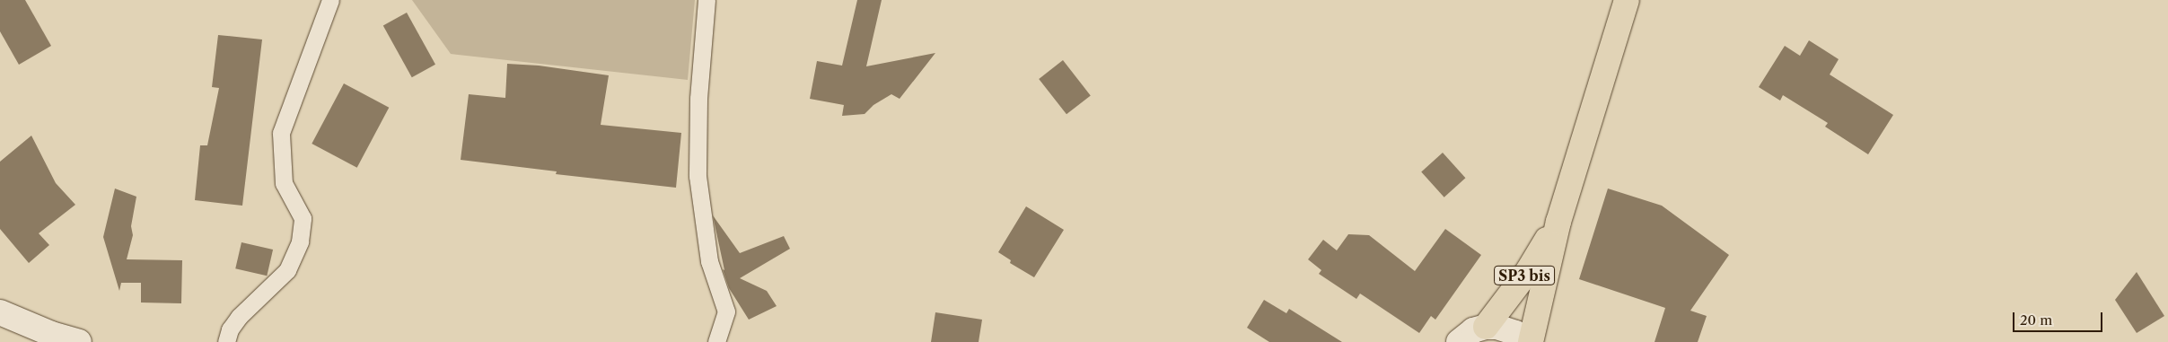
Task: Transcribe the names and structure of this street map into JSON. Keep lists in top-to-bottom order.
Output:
{
  "streets": {
    "main road": ["SP3 bis"]
  },
  "scale_bar": "20 m"
}
